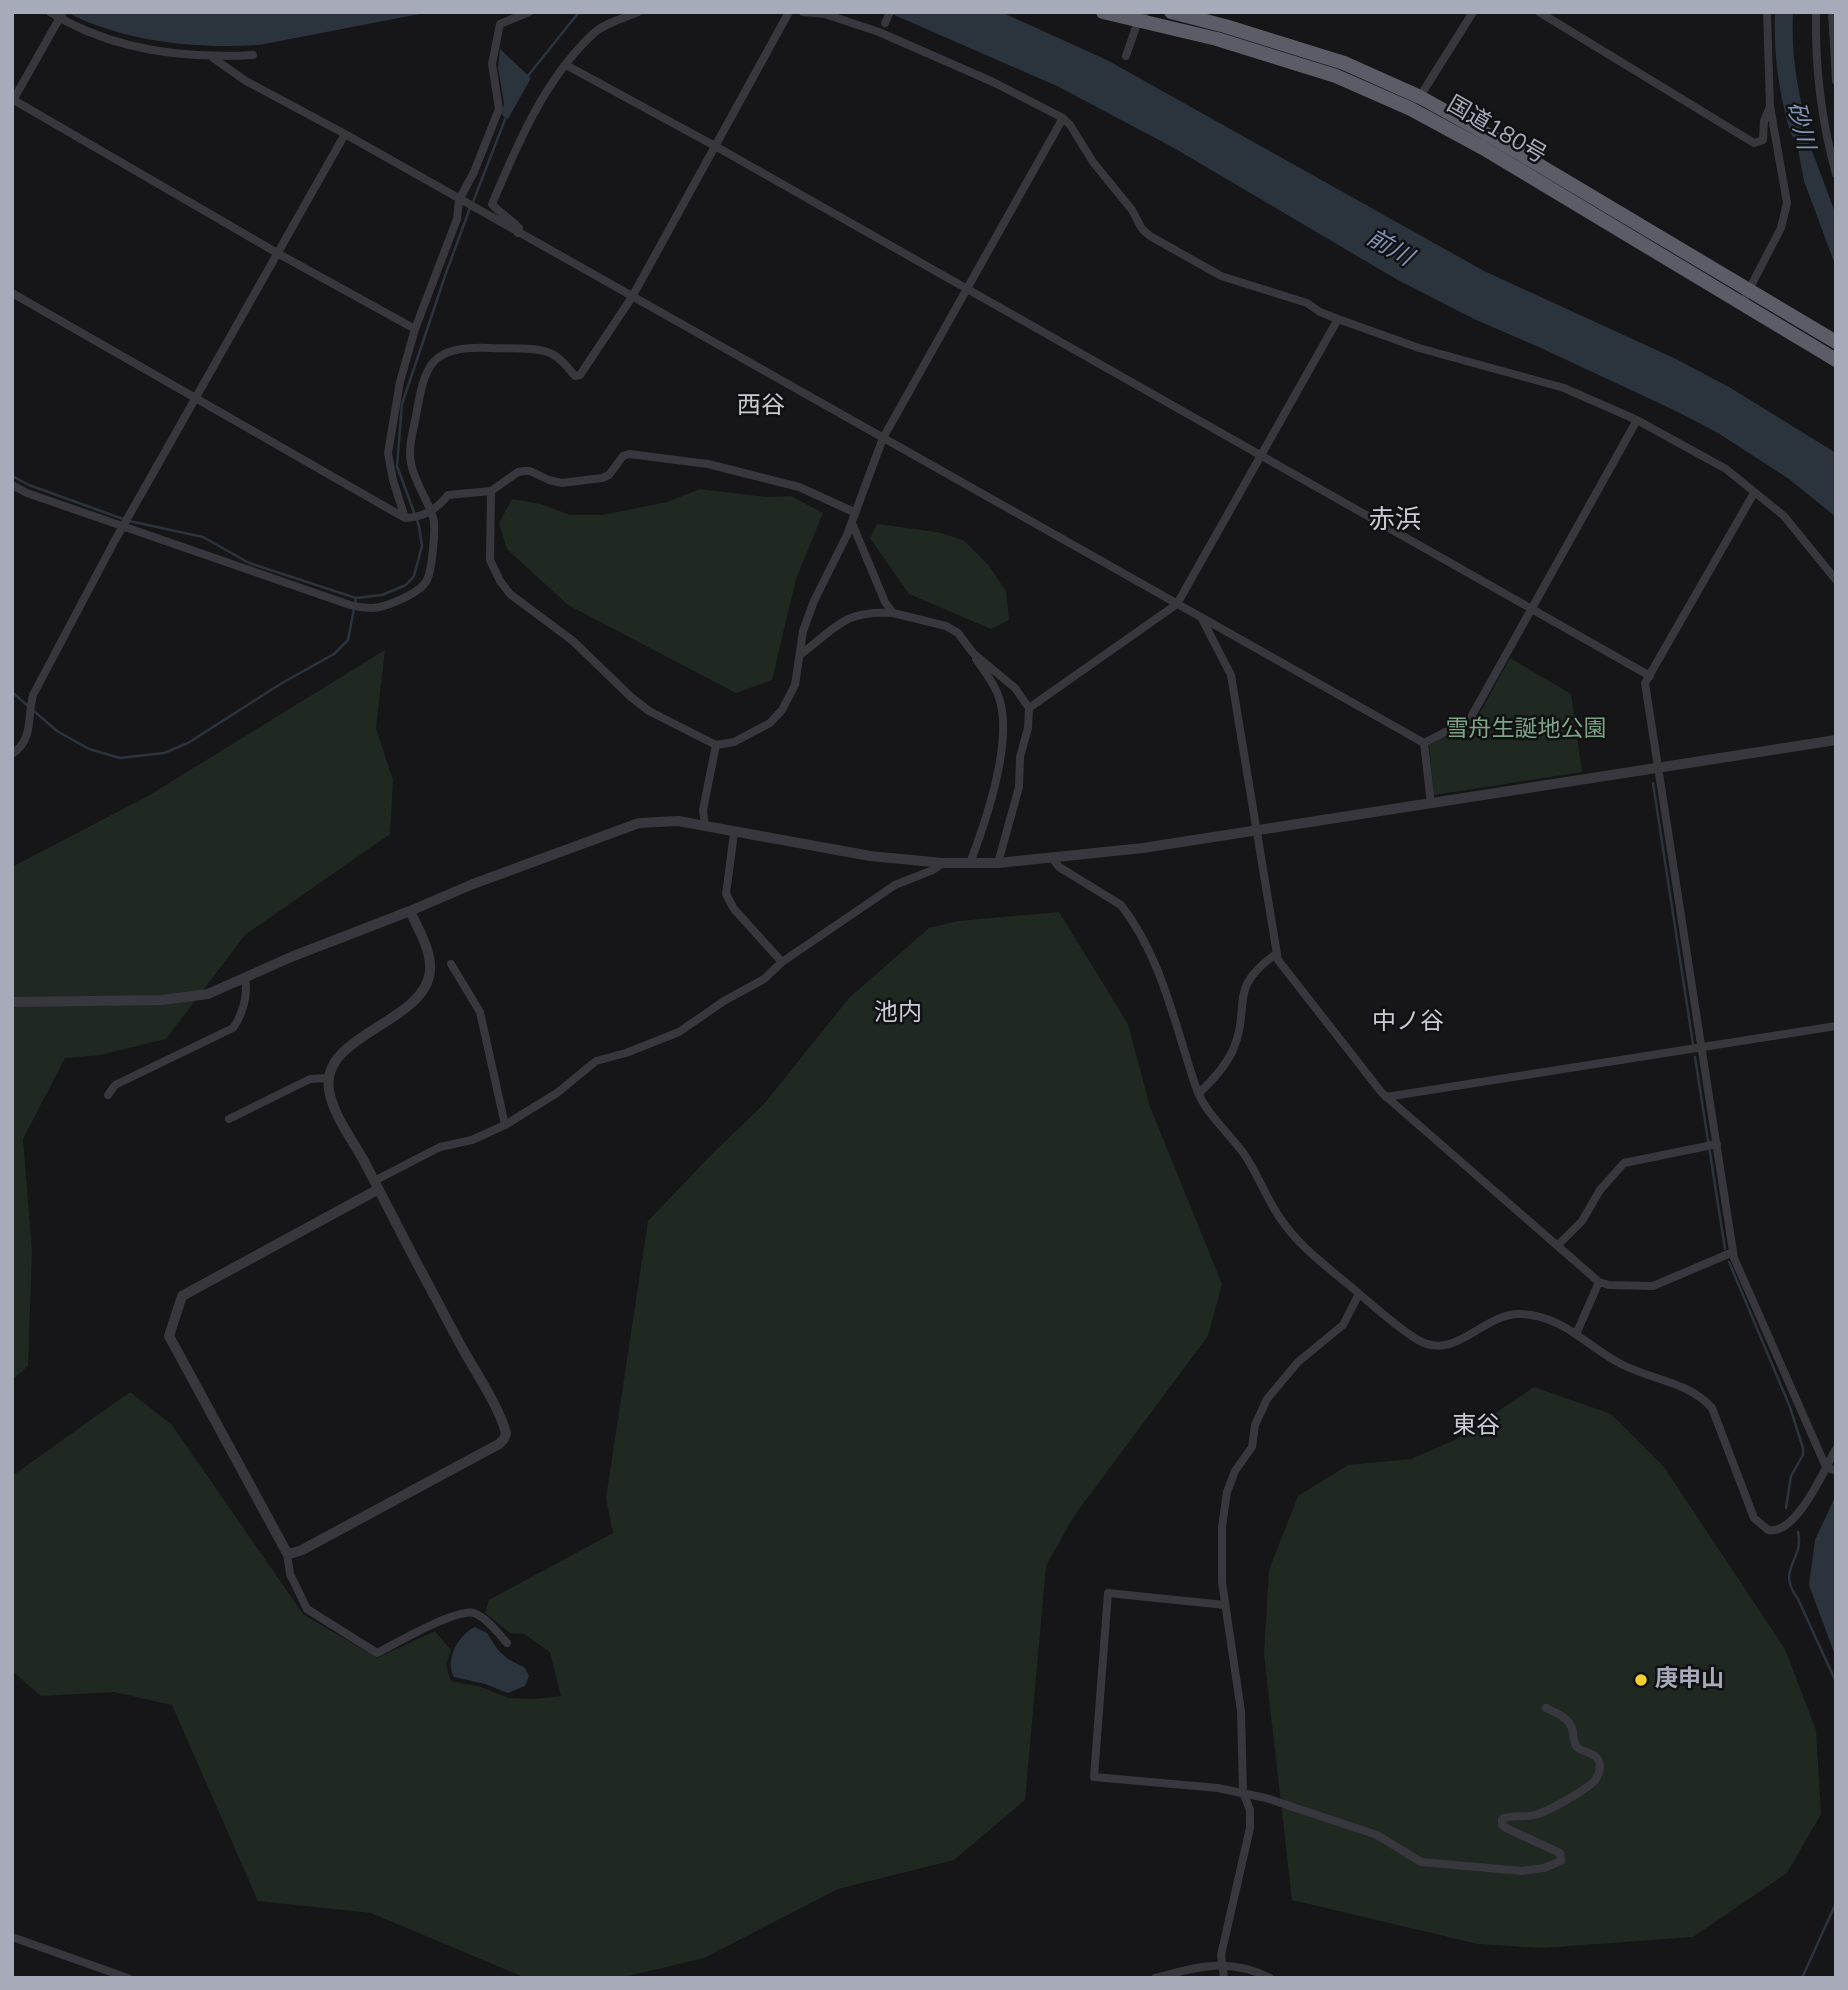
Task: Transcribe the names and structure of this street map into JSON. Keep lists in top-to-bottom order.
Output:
{
  "streets": {
    "highway": ["国道180号"]
  },
  "districts": [
    "西谷",
    "赤浜",
    "池内",
    "中ノ谷",
    "東谷"
  ],
  "water": ["砂川", "前川"],
  "parks": ["雪舟生誕地公園"],
  "places": ["庚申山"]
}
